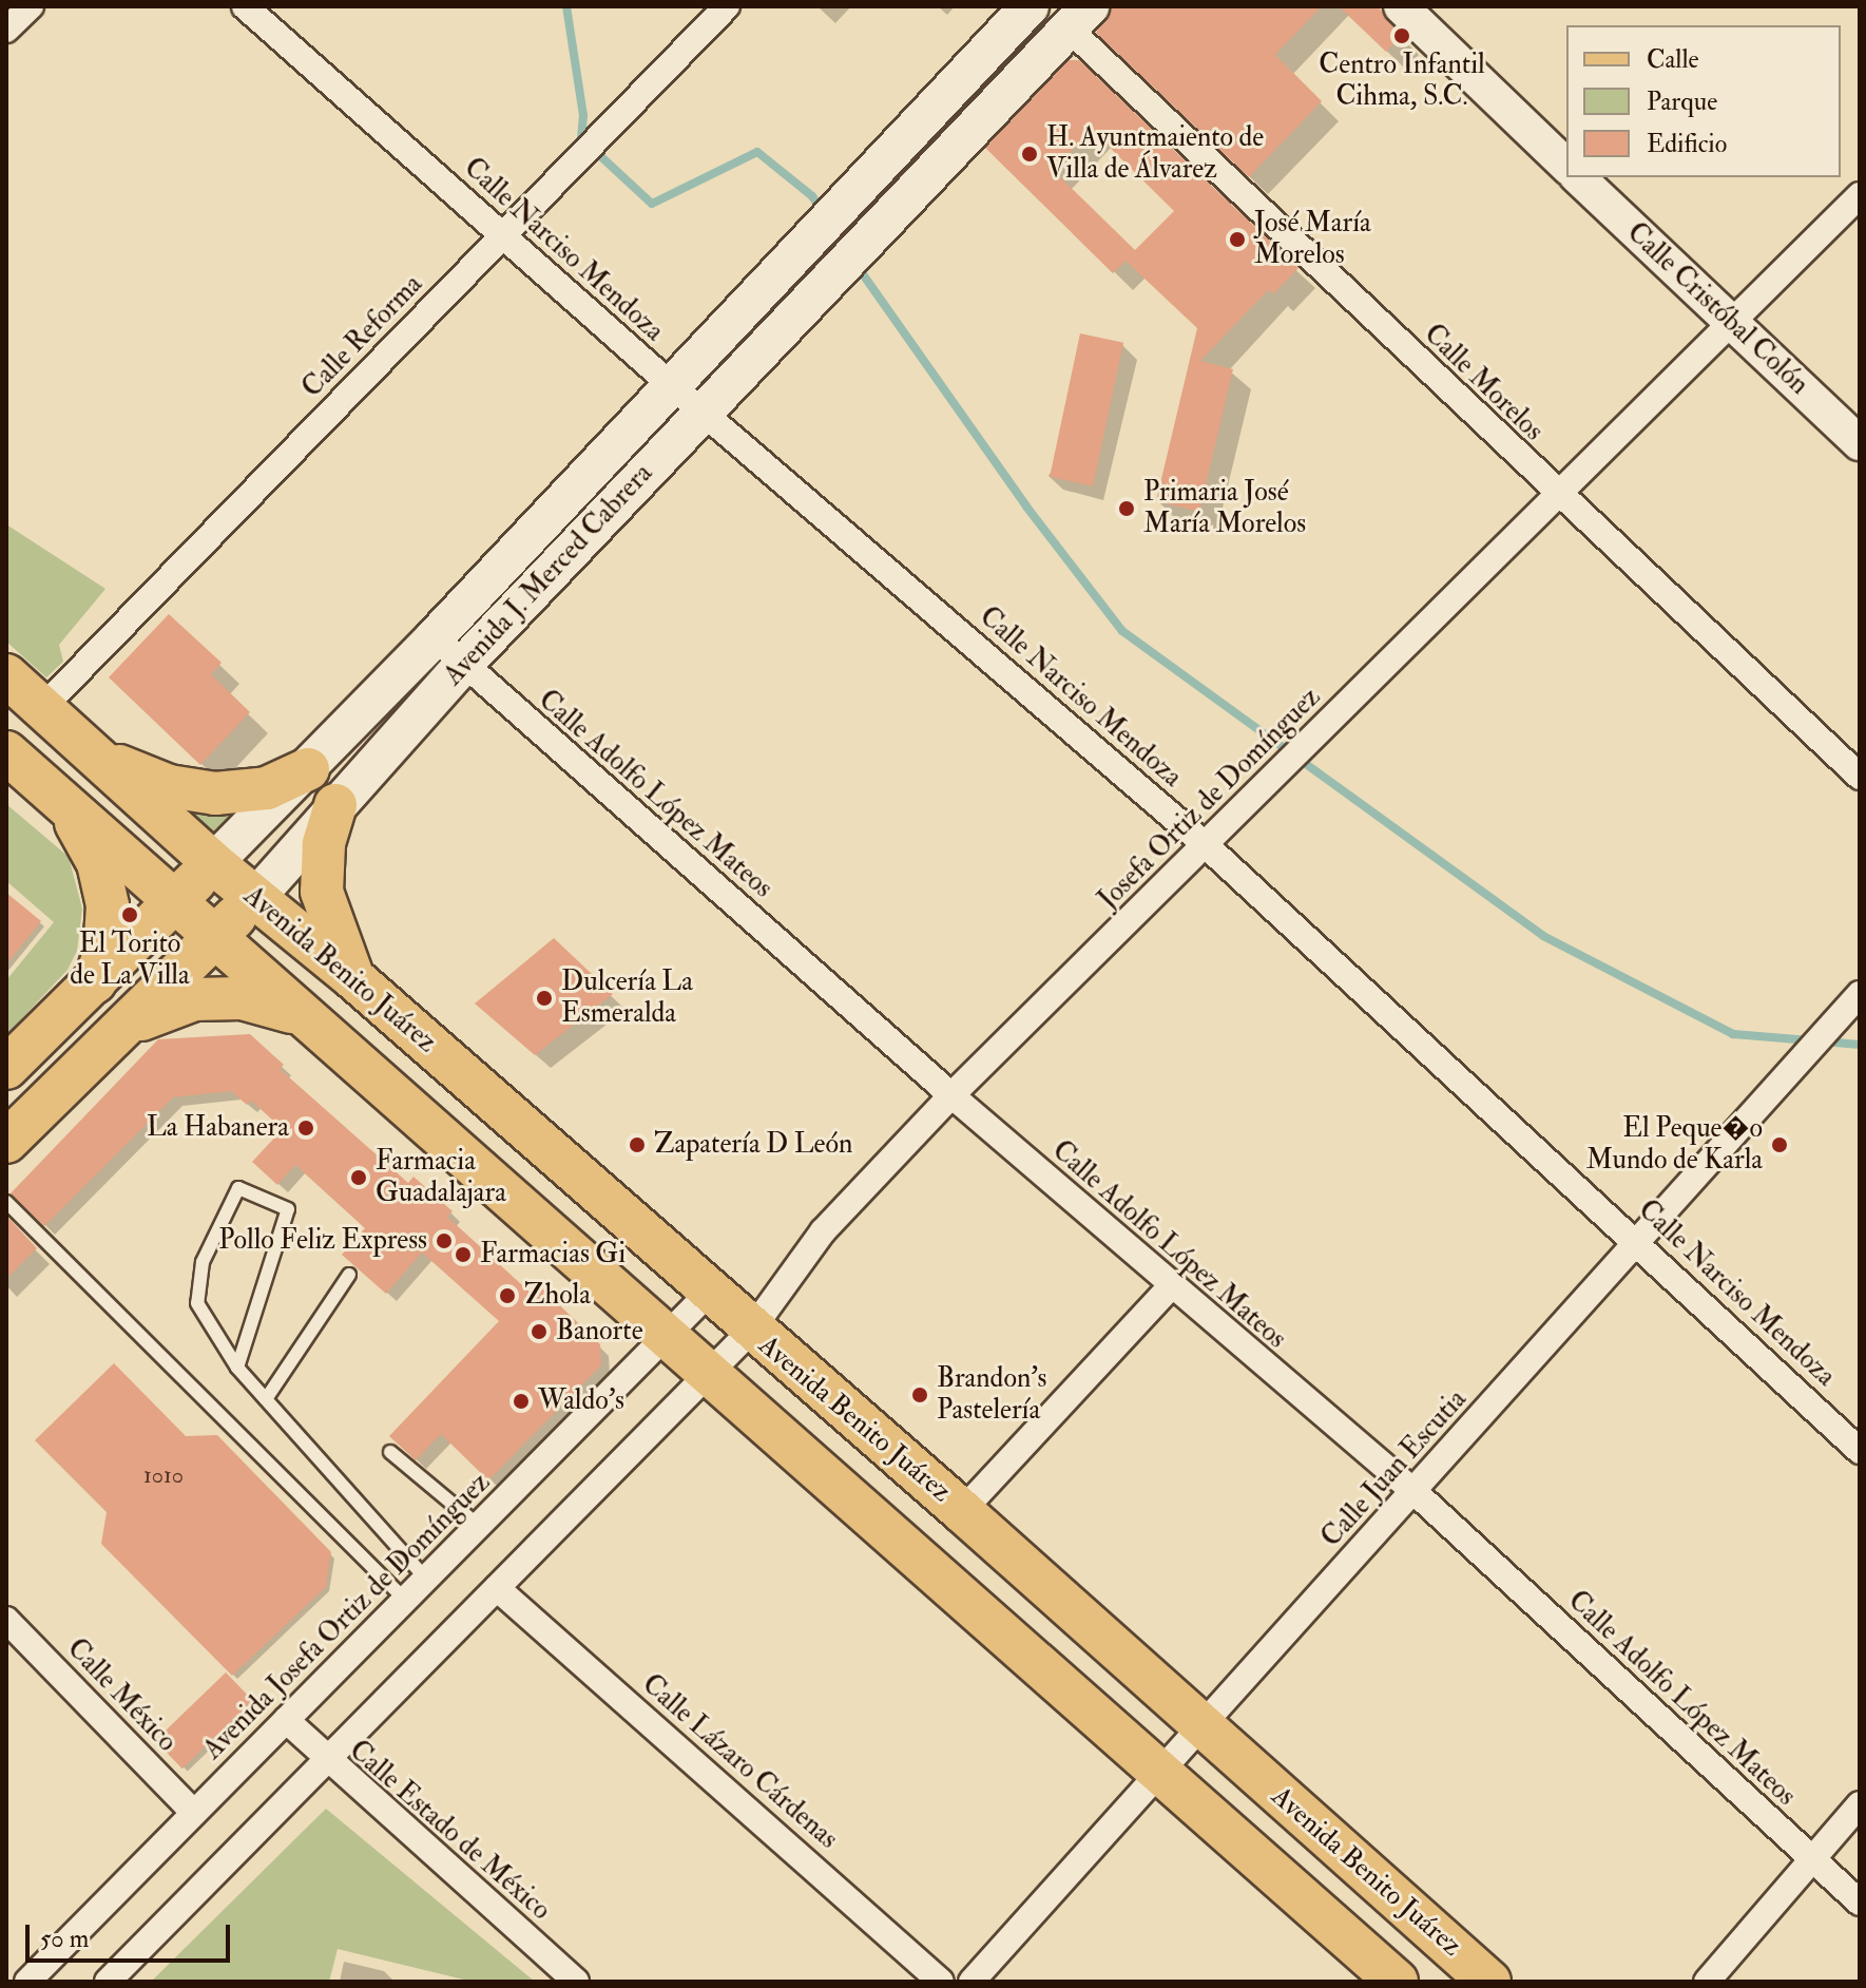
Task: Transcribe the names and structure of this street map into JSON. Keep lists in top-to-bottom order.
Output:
{
  "streets": {
    "main road": ["Avenida J. Merced Cabrera", "Avenida Benito Juárez"],
    "street": [
      "Calle Narciso Mendoza",
      "Calle Cristóbal Colón",
      "Calle Reforma",
      "Calle Morelos",
      "Calle Adolfo López Mateos",
      "Josefa Ortiz de Domínguez",
      "Calle Juan Escutia",
      "Avenida Josefa Ortiz de Domínguez",
      "Calle México",
      "Calle Lázaro Cárdenas",
      "Calle Estado de México"
    ]
  },
  "crossings": [
    ["Calle Narciso Mendoza", "Calle Reforma"],
    ["Calle Narciso Mendoza", "Avenida J. Merced Cabrera"],
    ["Calle Narciso Mendoza", "Josefa Ortiz de Domínguez"],
    ["Calle Narciso Mendoza", "Calle Juan Escutia"],
    ["Calle Cristóbal Colón", "Josefa Ortiz de Domínguez"],
    ["Calle Reforma", "Avenida Benito Juárez"],
    ["Calle Morelos", "Avenida J. Merced Cabrera"],
    ["Calle Morelos", "Josefa Ortiz de Domínguez"],
    ["Avenida J. Merced Cabrera", "Calle Adolfo López Mateos"],
    ["Avenida J. Merced Cabrera", "Avenida Benito Juárez"],
    ["Calle Adolfo López Mateos", "Josefa Ortiz de Domínguez"],
    ["Calle Adolfo López Mateos", "Calle Juan Escutia"],
    ["Josefa Ortiz de Domínguez", "Avenida Benito Juárez"],
    ["Avenida Benito Juárez", "Calle Juan Escutia"],
    ["Avenida Benito Juárez", "Avenida Josefa Ortiz de Domínguez"],
    ["Avenida Josefa Ortiz de Domínguez", "Calle México"],
    ["Avenida Josefa Ortiz de Domínguez", "Calle Estado de México"]
  ],
  "places": [
    "Centro Infantil Cihma, S.C.",
    "H. Ayuntmaiento de Villa de Álvarez",
    "José María Morelos",
    "Primaria José María Morelos",
    "El Torito de La Villa",
    "Dulcería La Esmeralda",
    "La Habanera",
    "Zapatería D León",
    "El Peque�o Mundo de Karla",
    "Farmacia Guadalajara",
    "Pollo Feliz Express",
    "Farmacias Gi",
    "Zhola",
    "Banorte",
    "Brandon's Pastelería",
    "Waldo's"
  ],
  "house_numbers": ["1010"],
  "legend": ["Calle", "Parque", "Edificio"],
  "scale_bar": "50 m"
}
